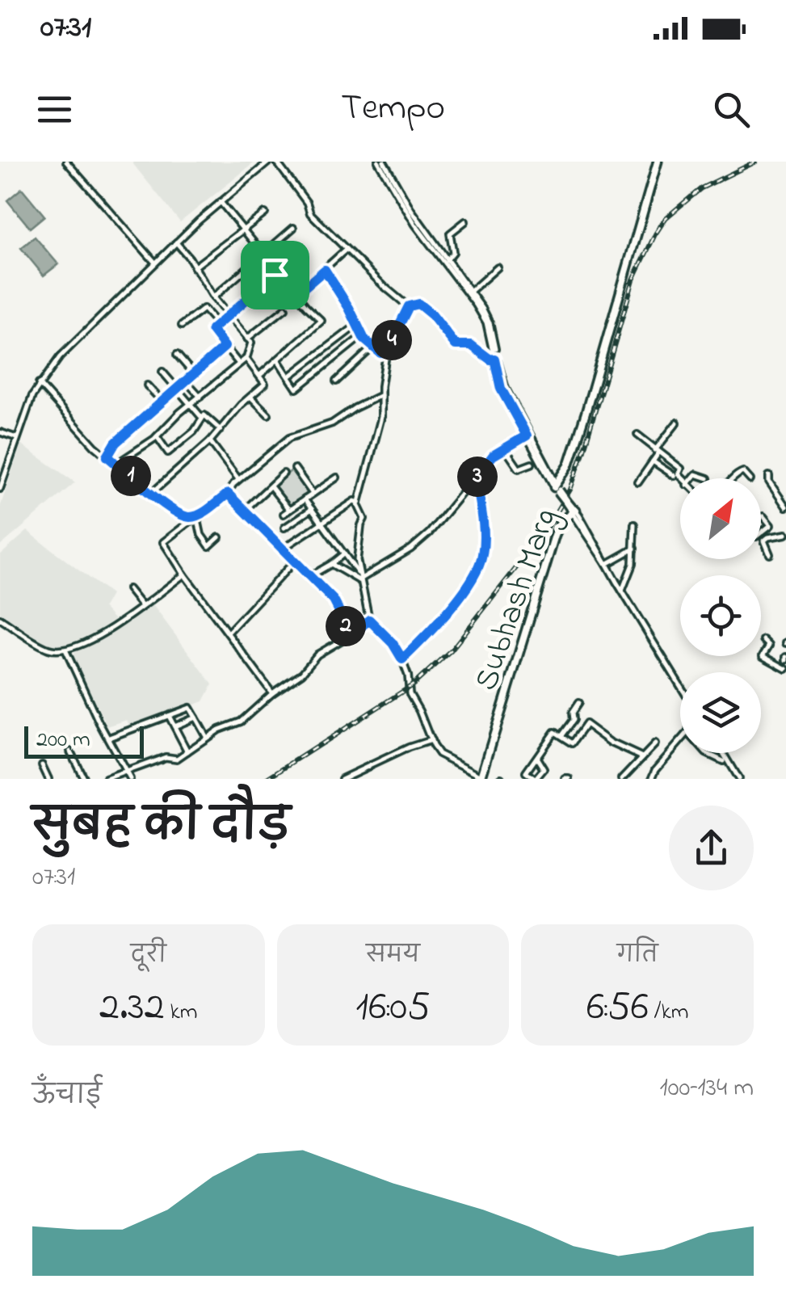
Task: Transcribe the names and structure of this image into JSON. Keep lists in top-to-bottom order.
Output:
{
  "streets": {
    "main road": ["Subhash Marg"]
  },
  "scale_bar": "200 m",
  "north": "top right",
  "page": {
    "status": "07:31",
    "header": "Tempo",
    "pins": [
      "4",
      "1",
      "3",
      "2"
    ],
    "scale": "200 m",
    "heading": ["सुबह की दौड़", "07:31"],
    "stats": [
      ["दूरी", "2.32 km"],
      ["समय", "16:05"],
      ["गति", "6:56 /km"]
    ],
    "chart": ["ऊँचाई", "100–134 m"]
  }
}
